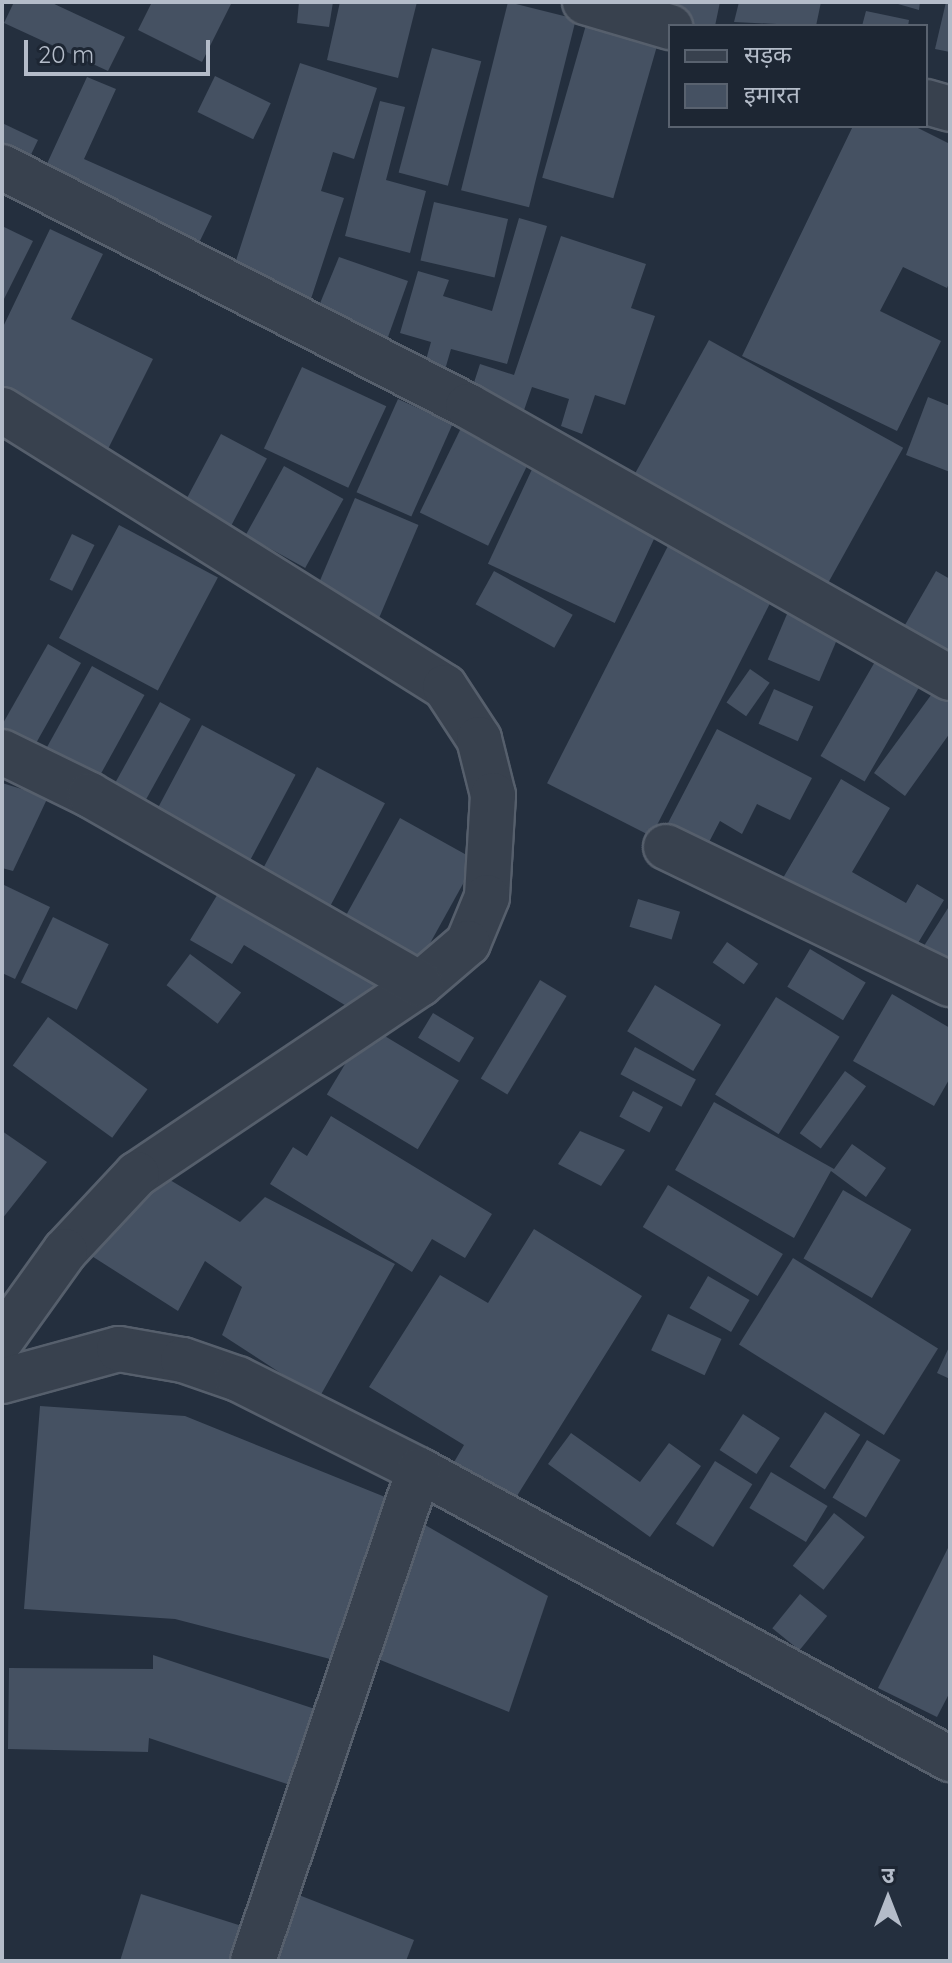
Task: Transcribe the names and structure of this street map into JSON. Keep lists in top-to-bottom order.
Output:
{
  "legend": ["सड़क", "इमारत"],
  "scale_bar": "20 m",
  "north": "top"
}
